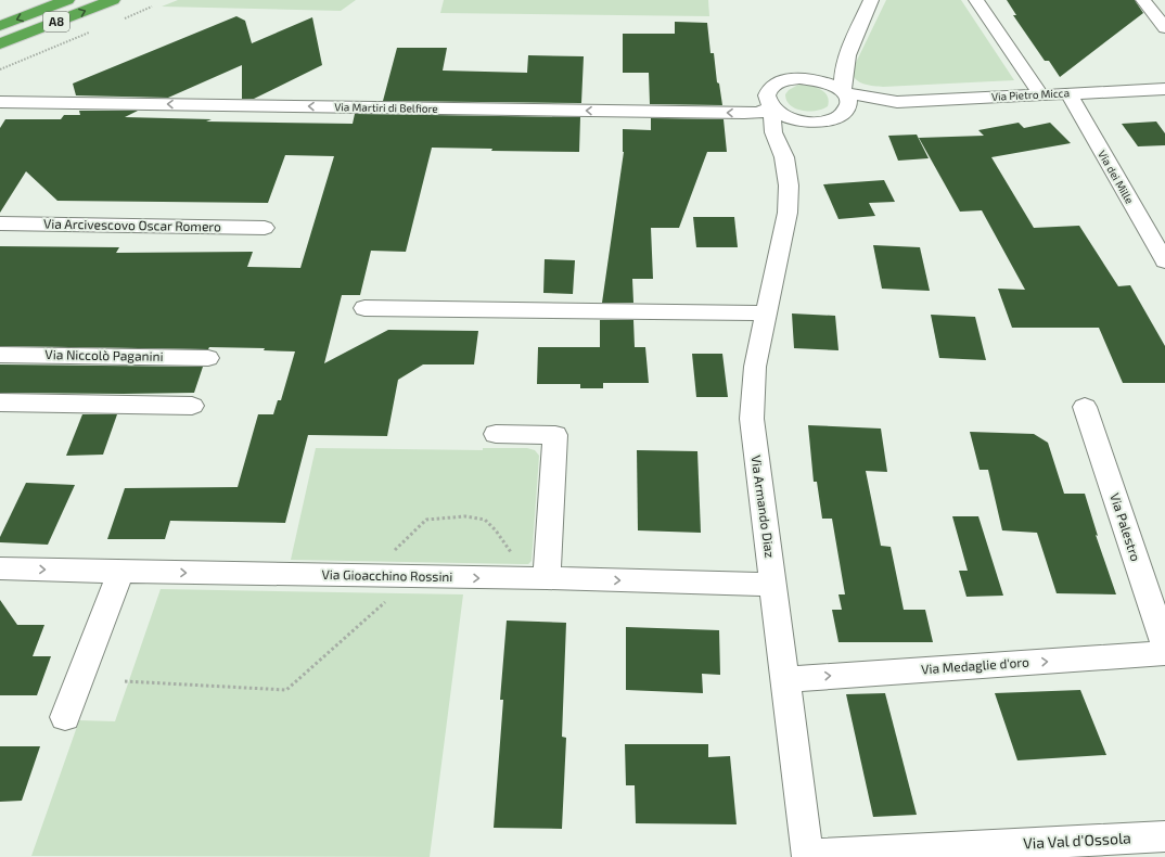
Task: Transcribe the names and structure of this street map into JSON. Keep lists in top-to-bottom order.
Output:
{
  "streets": {
    "highway": ["A8"],
    "street": [
      "Via Pietro Micca",
      "Via Martiri di Belfiore",
      "Via dei Mille",
      "Via Arcivescovo Oscar Romero",
      "Via Niccolò Paganini",
      "Via Armando Diaz",
      "Via Palestro",
      "Via Gioacchino Rossini",
      "Via Medaglie d'oro",
      "Via Val d'Ossola"
    ]
  },
  "crossings": [
    ["Via Pietro Micca", "Via dei Mille"],
    ["Via Pietro Micca", "Via Armando Diaz"],
    ["Via Martiri di Belfiore", "Via Armando Diaz"],
    ["Via Armando Diaz", "Via Gioacchino Rossini"],
    ["Via Armando Diaz", "Via Medaglie d'oro"],
    ["Via Armando Diaz", "Via Val d'Ossola"]
  ],
  "one_way": ["Via Gioacchino Rossini", "Via Medaglie d'oro"]
}
